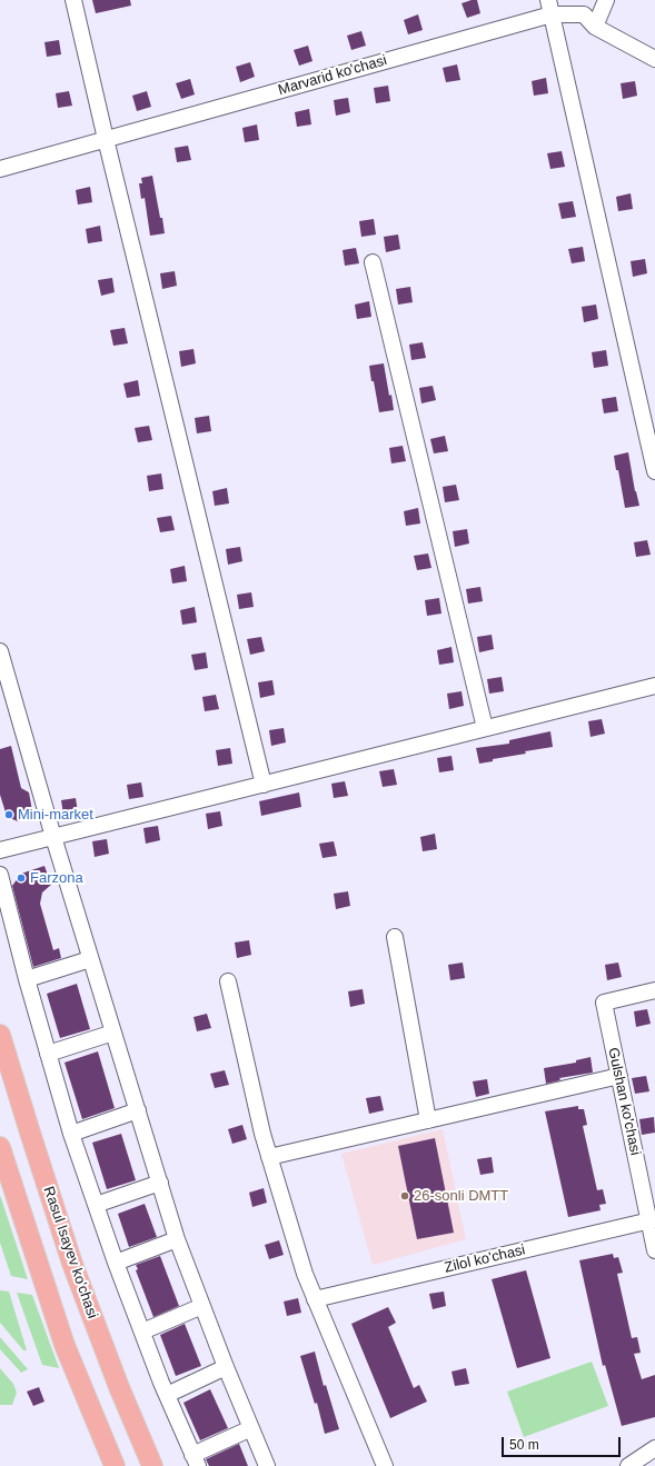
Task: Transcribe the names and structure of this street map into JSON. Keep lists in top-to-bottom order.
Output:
{
  "streets": {
    "main road": ["Rasul Isayev ko'chasi"],
    "street": ["Marvarid ko'chasi", "Gulshan ko'chasi", "Zilol ko'chasi"]
  },
  "crossings": [
    ["Gulshan ko'chasi", "Zilol ko'chasi"]
  ],
  "places": ["Mini-market", "Farzona", "26-sonli DMTT"],
  "scale_bar": "50 m"
}
